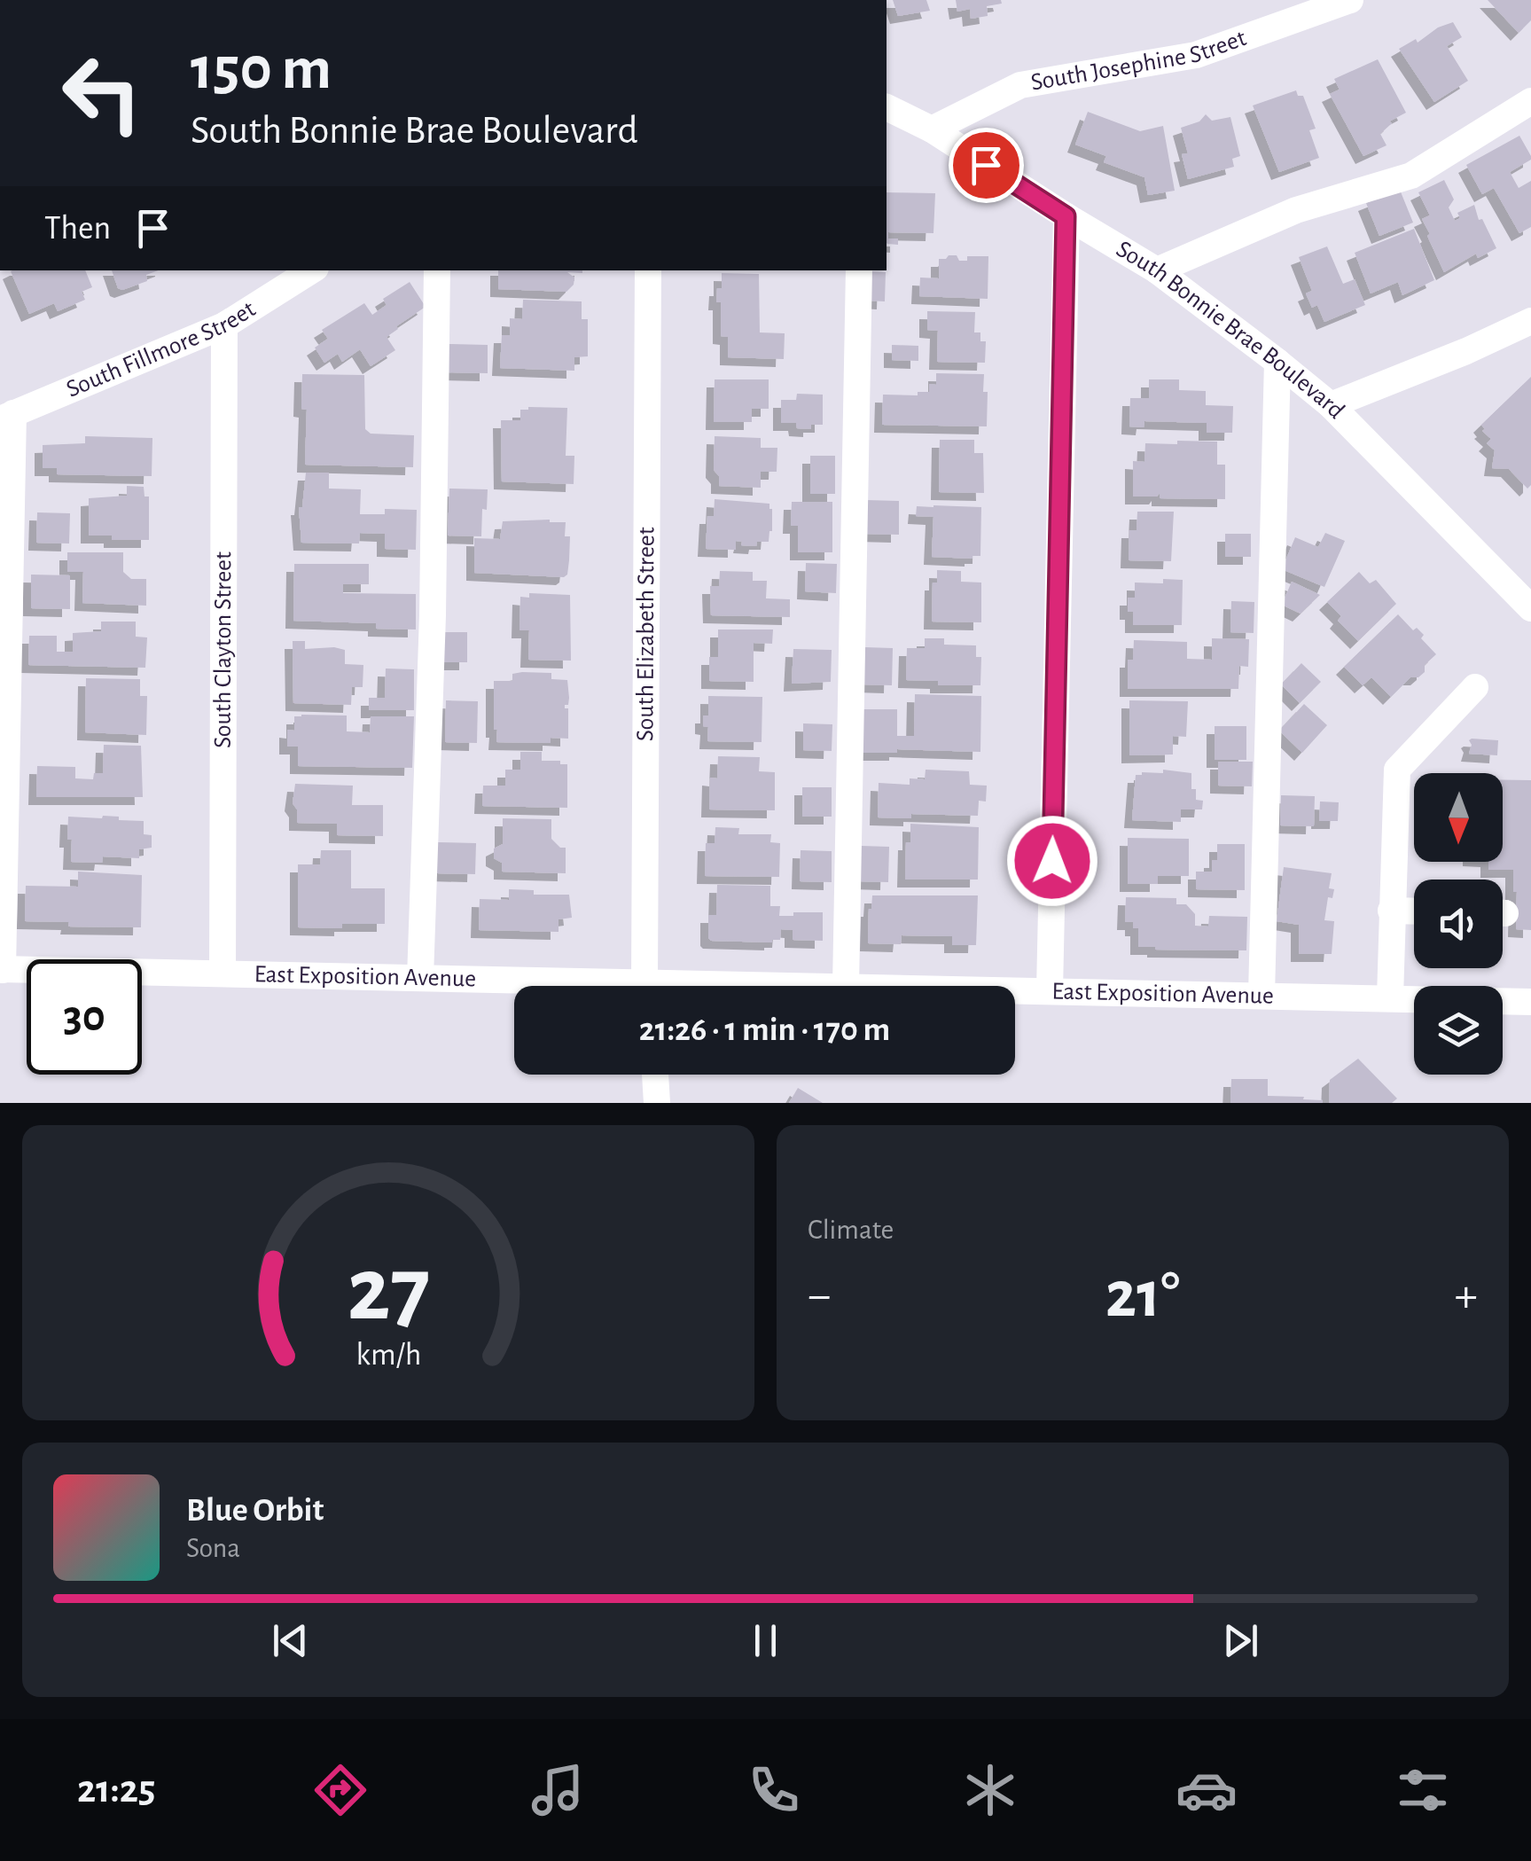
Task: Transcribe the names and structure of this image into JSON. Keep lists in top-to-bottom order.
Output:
{
  "streets": {
    "street": [
      "South Josephine Street",
      "South Bonnie Brae Boulevard",
      "South Fillmore Street",
      "South Elizabeth Street",
      "South Clayton Street",
      "East Exposition Avenue"
    ]
  },
  "crossings": [
    ["South Josephine Street", "South Bonnie Brae Boulevard"],
    ["South Fillmore Street", "South Clayton Street"],
    ["South Clayton Street", "East Exposition Avenue"]
  ],
  "north": "bottom",
  "page": {
    "turn": ["150 m", "South Bonnie Brae Boulevard"],
    "then": "Then",
    "limit": "30",
    "trip": "21:26 · 1 min · 170 m",
    "tile": "Climate",
    "heat": ["−", "21°", "+"],
    "song": ["Blue Orbit", "Sona"],
    "tabs": "21:25",
    "gauge": ["27", "km/h"]
  }
}
